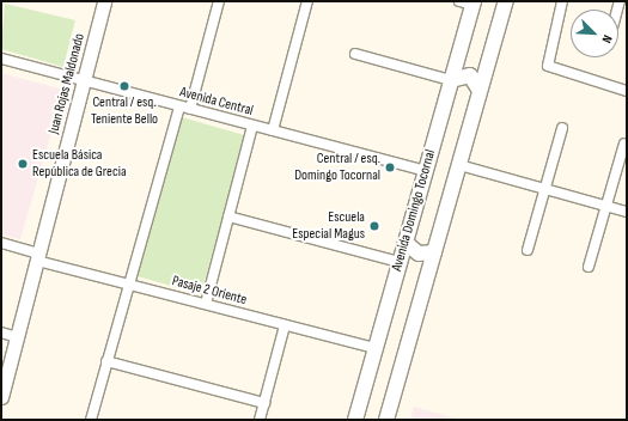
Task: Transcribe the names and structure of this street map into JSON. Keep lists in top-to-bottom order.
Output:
{
  "streets": {
    "main road": ["Avenida Domingo Tocornal"],
    "street": ["Juan Rojas Maldonado", "Avenida Central", "Pasaje 2 Oriente"]
  },
  "crossings": [
    ["Juan Rojas Maldonado", "Avenida Central"],
    ["Juan Rojas Maldonado", "Pasaje 2 Oriente"],
    ["Avenida Central", "Avenida Domingo Tocornal"],
    ["Avenida Domingo Tocornal", "Pasaje 2 Oriente"]
  ],
  "places": [
    "Central / esq. Teniente Bello",
    "Escuela Básica República de Grecia",
    "Central / esq. Domingo Tocornal",
    "Escuela Especial Magus"
  ],
  "north": "bottom right"
}
